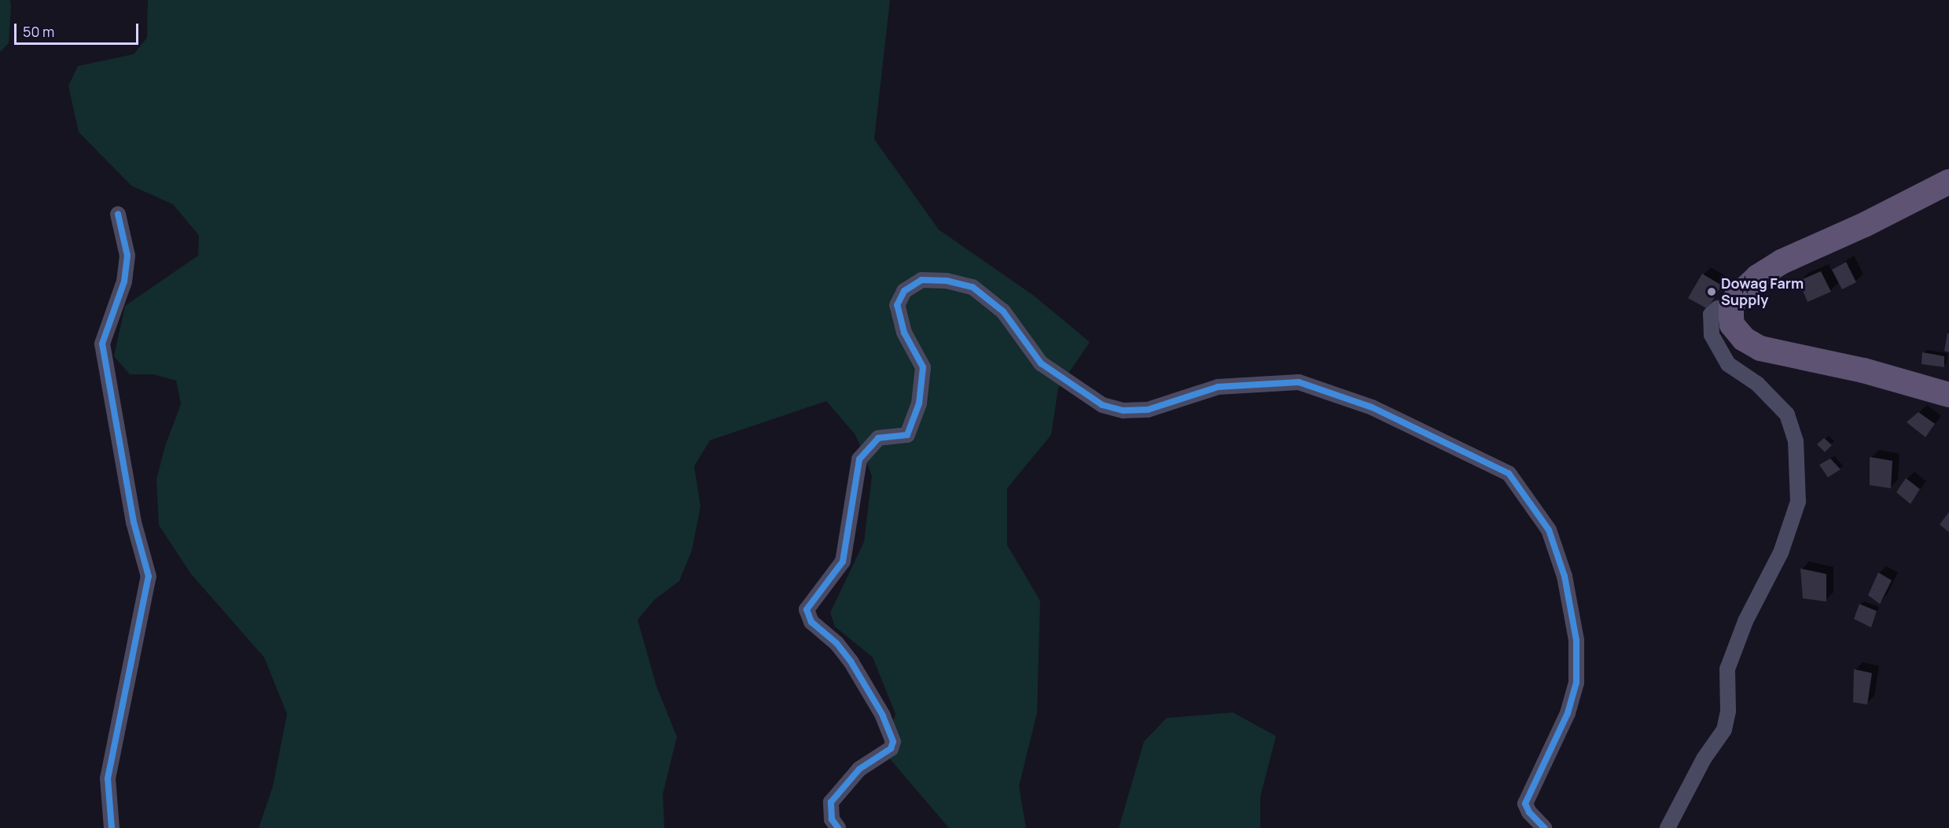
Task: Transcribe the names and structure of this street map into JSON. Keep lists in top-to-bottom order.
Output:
{
  "places": ["Dowag Farm Supply"],
  "scale_bar": "50 m"
}
